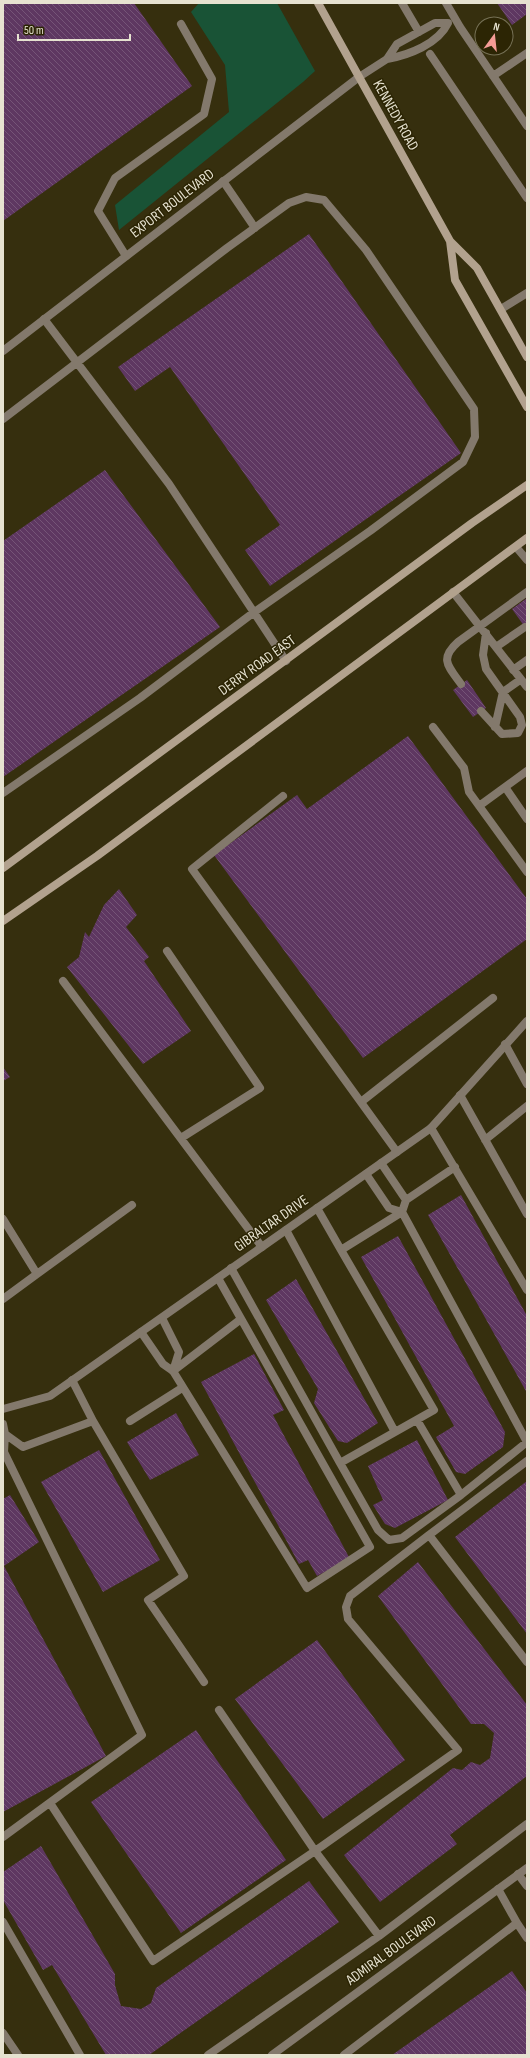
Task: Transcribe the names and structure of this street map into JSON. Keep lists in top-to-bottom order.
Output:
{
  "streets": {
    "main road": ["KENNEDY ROAD", "DERRY ROAD EAST"],
    "street": ["EXPORT BOULEVARD", "GIBRALTAR DRIVE", "ADMIRAL BOULEVARD"]
  },
  "crossings": [
    ["KENNEDY ROAD", "EXPORT BOULEVARD"]
  ],
  "scale_bar": "50 m",
  "north": "top"
}
